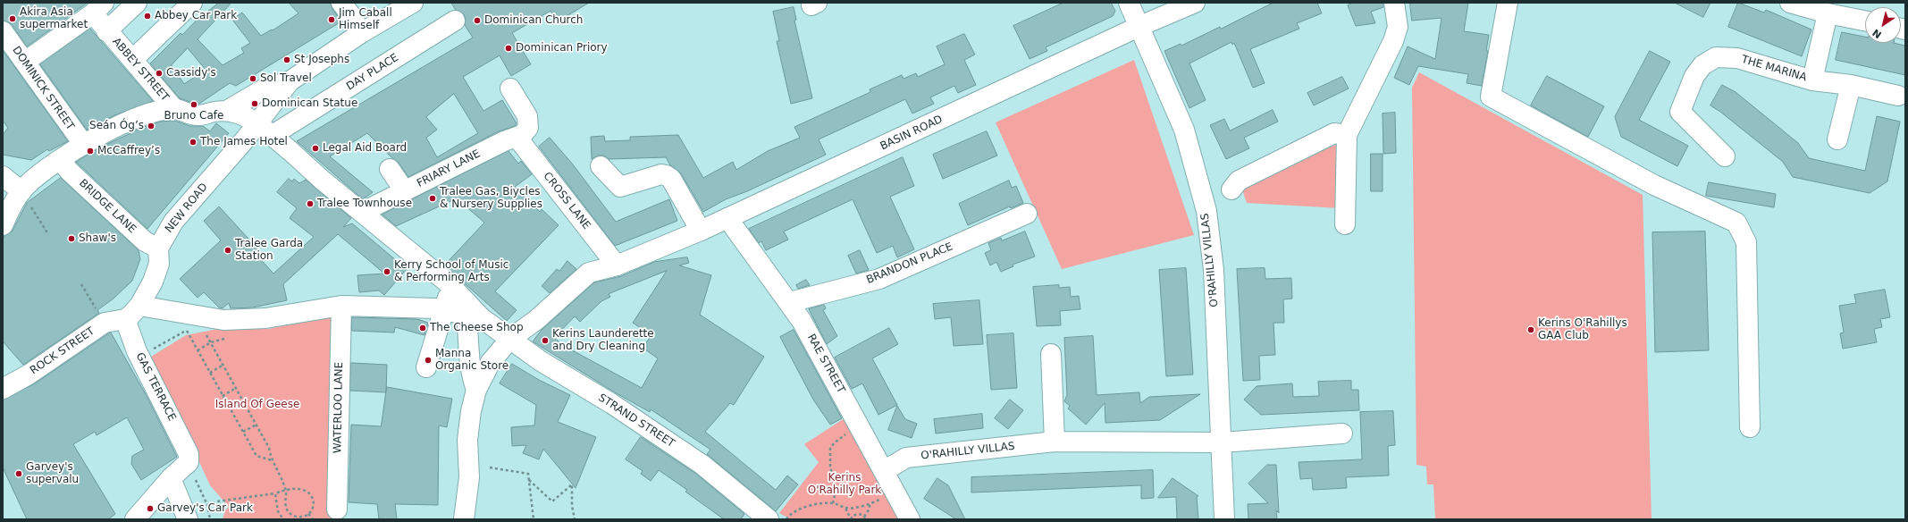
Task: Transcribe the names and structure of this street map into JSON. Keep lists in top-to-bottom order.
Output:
{
  "streets": {
    "street": [
      "THE MARINA",
      "ABBEY STREET",
      "DAY PLACE",
      "DOMINICK STREET",
      "BASIN ROAD",
      "FRIARY LANE",
      "CROSS LANE",
      "BRIDGE LANE",
      "NEW ROAD",
      "O'RAHILLY VILLAS",
      "BRANDON PLACE",
      "ROCK STREET",
      "RAE STREET",
      "GAS TERRACE",
      "WATERLOO LANE",
      "STRAND STREET"
    ]
  },
  "crossings": [
    ["DAY PLACE", "NEW ROAD"],
    ["BASIN ROAD", "CROSS LANE"],
    ["BASIN ROAD", "O'RAHILLY VILLAS"],
    ["BASIN ROAD", "RAE STREET"],
    ["BASIN ROAD", "STRAND STREET"],
    ["FRIARY LANE", "CROSS LANE"],
    ["BRIDGE LANE", "NEW ROAD"],
    ["NEW ROAD", "ROCK STREET"],
    ["NEW ROAD", "GAS TERRACE"],
    ["O'RAHILLY VILLAS", "RAE STREET"],
    ["BRANDON PLACE", "RAE STREET"],
    ["ROCK STREET", "GAS TERRACE"]
  ],
  "parks": ["Island Of Geese", "Kerins O'Rahilly Park"],
  "places": [
    "Abbey Car Park",
    "Akira Asia supermarket",
    "Jim Caball Himself",
    "Dominican Church",
    "Dominican Priory",
    "St Josephs",
    "Cassidy's",
    "Sol Travel",
    "Dominican Statue",
    "Bruno Cafe",
    "Seán Óg’s",
    "The James Hotel",
    "Legal Aid Board",
    "McCaffrey’s",
    "Tralee Gas, Biycles & Nursery Supplies",
    "Tralee Townhouse",
    "Shaw's",
    "Tralee Garda Station",
    "Kerry School of Music & Performing Arts",
    "The Cheese Shop",
    "Kerins O'Rahillys GAA Club",
    "Kerins Launderette and Dry Cleaning",
    "Manna Organic Store",
    "Garvey's supervalu",
    "Garvey's Car Park"
  ],
  "north": "bottom left"
}
